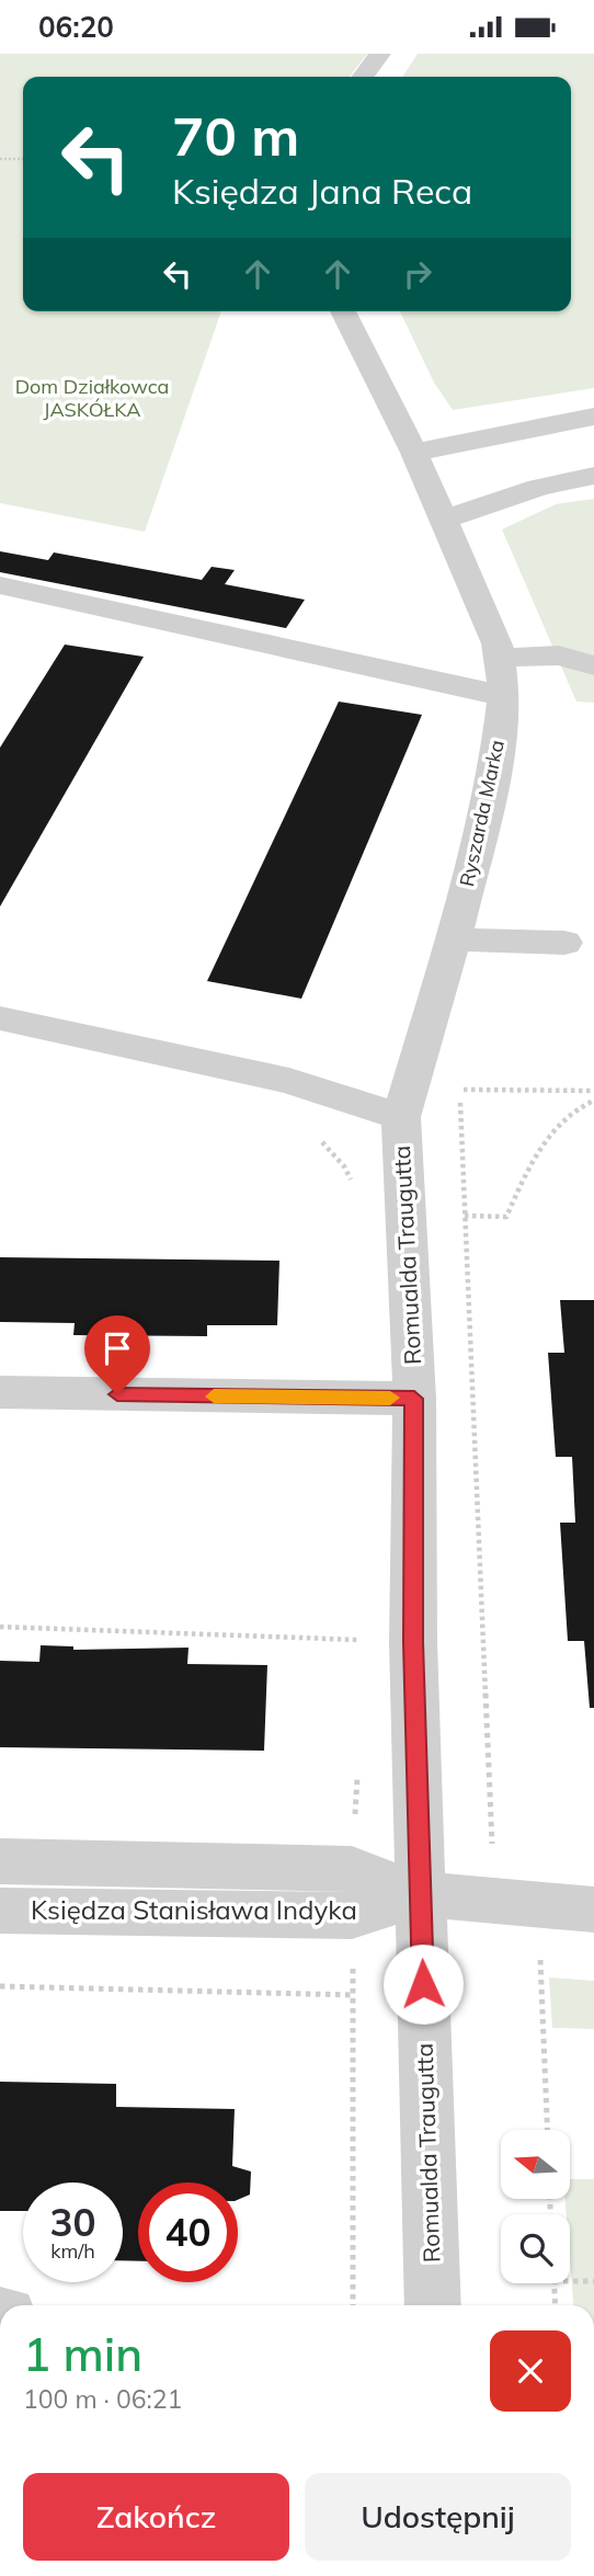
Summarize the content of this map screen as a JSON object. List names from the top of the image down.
{
  "streets": {
    "street": ["Ryszarda Marka", "Romualda Traugutta", "Księdza Stanisława Indyka"]
  },
  "crossings": [
    ["Ryszarda Marka", "Romualda Traugutta"],
    ["Romualda Traugutta", "Księdza Stanisława Indyka"]
  ],
  "parks": ["Dom Działkowca JASKÓŁKA"],
  "north": "left",
  "page": {
    "status": "06:20",
    "turn": ["70 m", "Księdza Jana Reca"],
    "speed": "30 km/h",
    "limit": "40",
    "heading": ["1 min", "100 m · 06:21"],
    "buttons": ["Zakończ", "Udostępnij"]
  }
}
